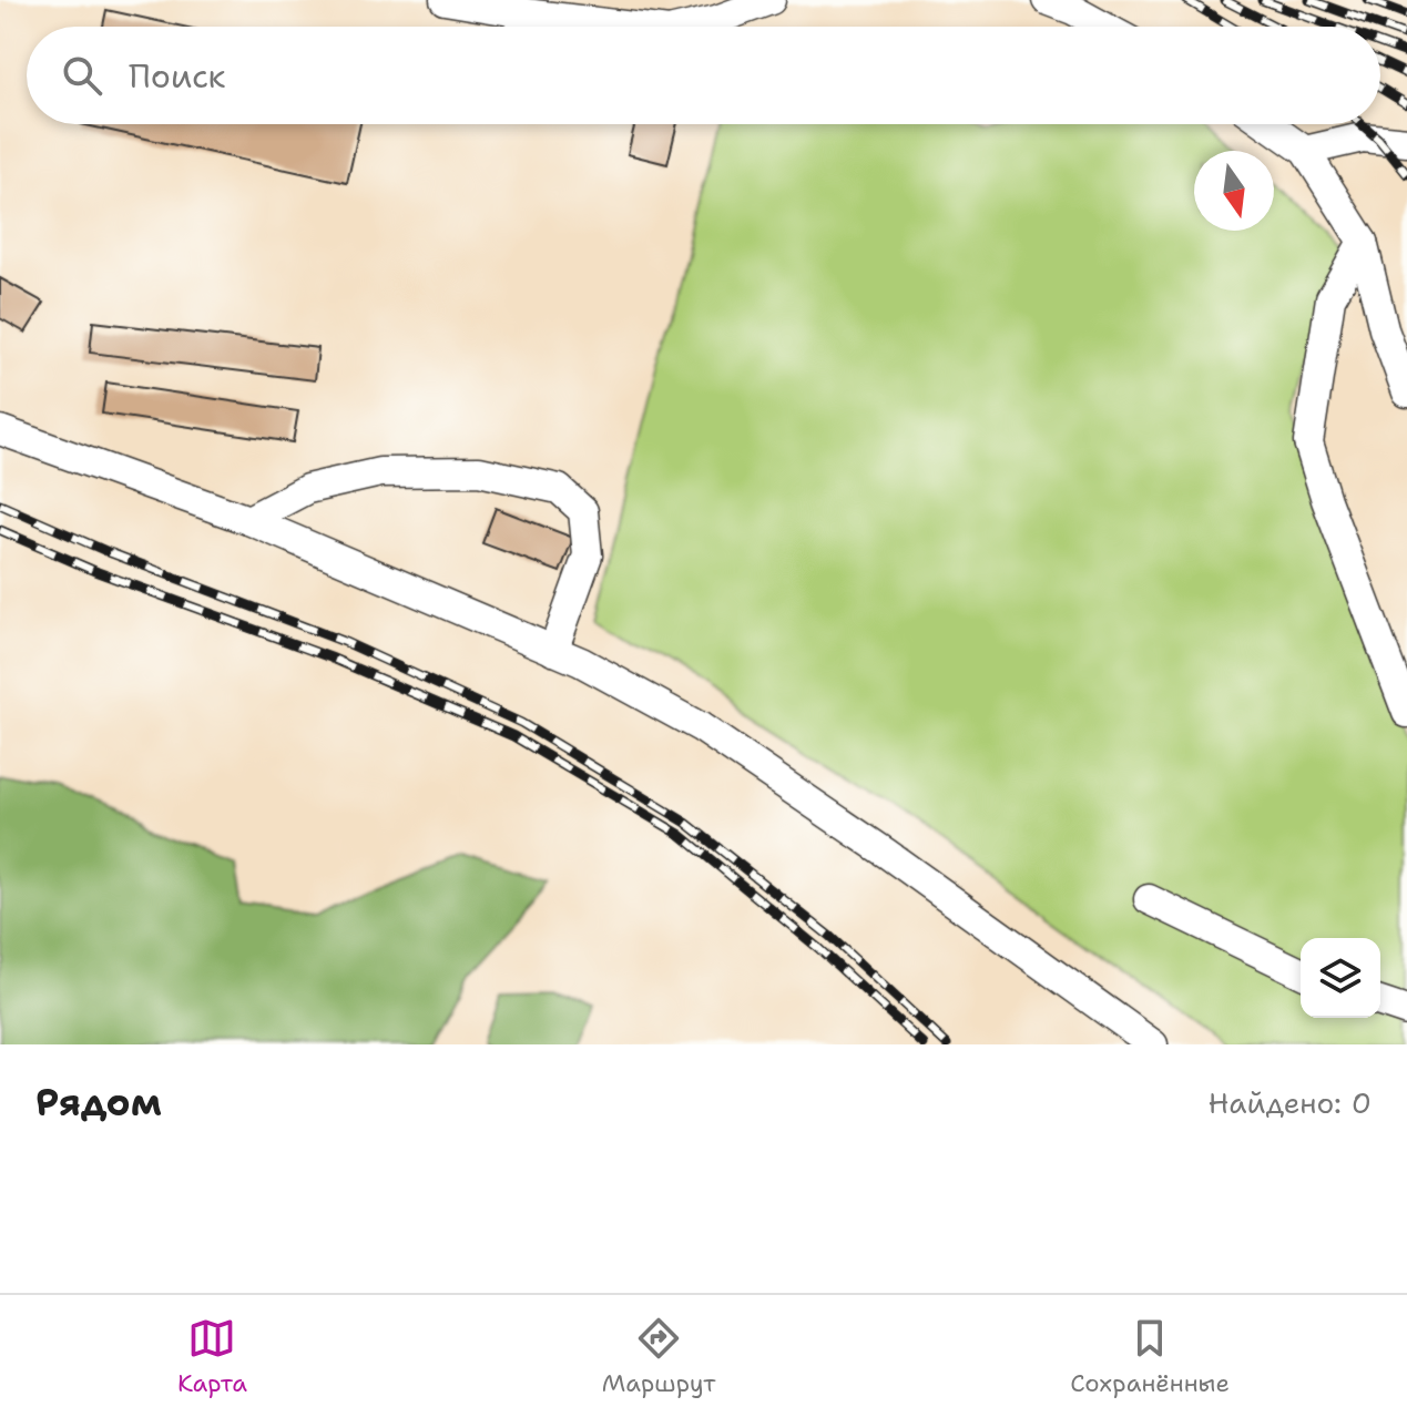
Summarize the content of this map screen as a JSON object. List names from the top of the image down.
{
  "north": "bottom",
  "page": {
    "search": "Поиск",
    "heading": ["Рядом", "Найдено: 0"],
    "nav": ["Карта", "Маршрут", "Сохранённые"]
  }
}
